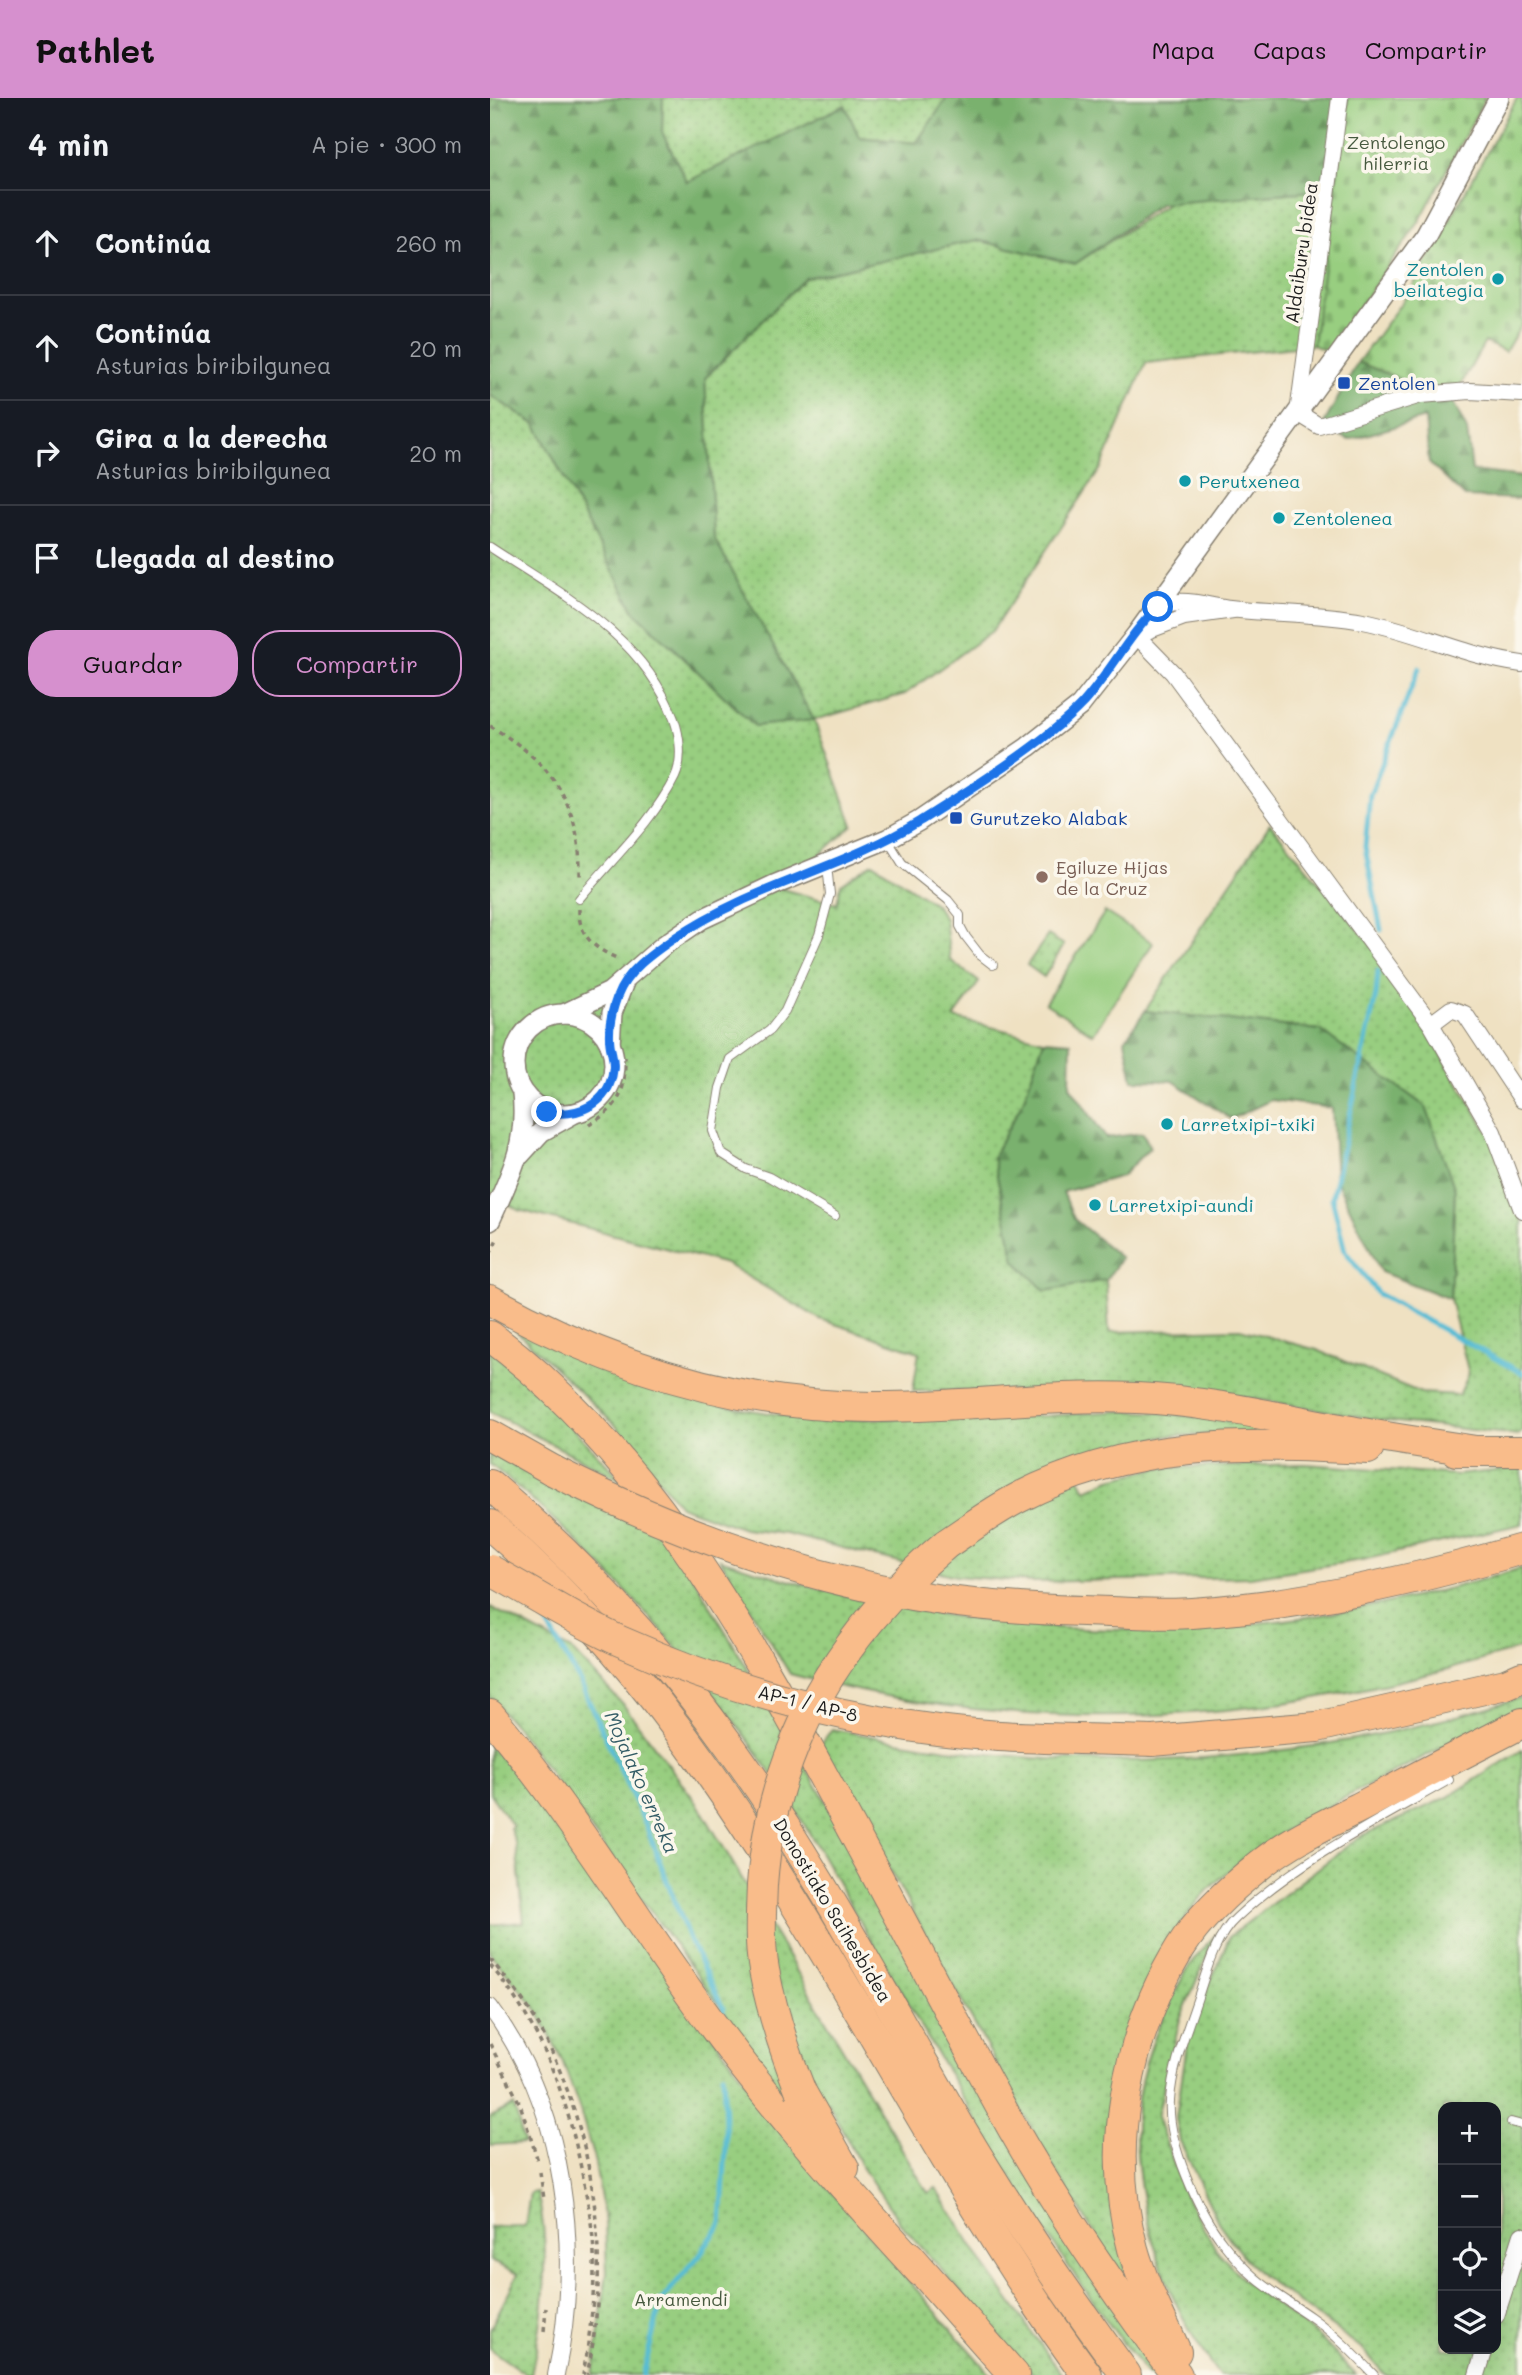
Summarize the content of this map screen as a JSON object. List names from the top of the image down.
{
  "streets": {
    "highway": ["AP-1 / AP-8", "Donostiako Saihesbidea"],
    "street": ["Aldaiburu bidea"]
  },
  "water": ["Mojalako erreka"],
  "parks": ["Zentolengo hilerria", "Arramendi"],
  "places": {
    "other": [
      "Zentolen beilategia",
      "Perutxenea",
      "Zentolenea",
      "Egiluze Hijas de la Cruz",
      "Larretxipi-txiki",
      "Larretxipi-aundi"
    ],
    "transit": ["Zentolen", "Gurutzeko Alabak"]
  },
  "page": {
    "header": "Pathlet",
    "nav": ["Mapa", "Capas", "Compartir"],
    "heading": ["4 min", "A pie · 300 m"],
    "list": [
      ["Continúa", "260 m"],
      ["Continúa", "Asturias biribilgunea", "20 m"],
      ["Gira a la derecha", "Asturias biribilgunea", "20 m"],
      "Llegada al destino"
    ],
    "buttons": ["Guardar", "Compartir"],
    "map_buttons": ["+", "−"]
  }
}
